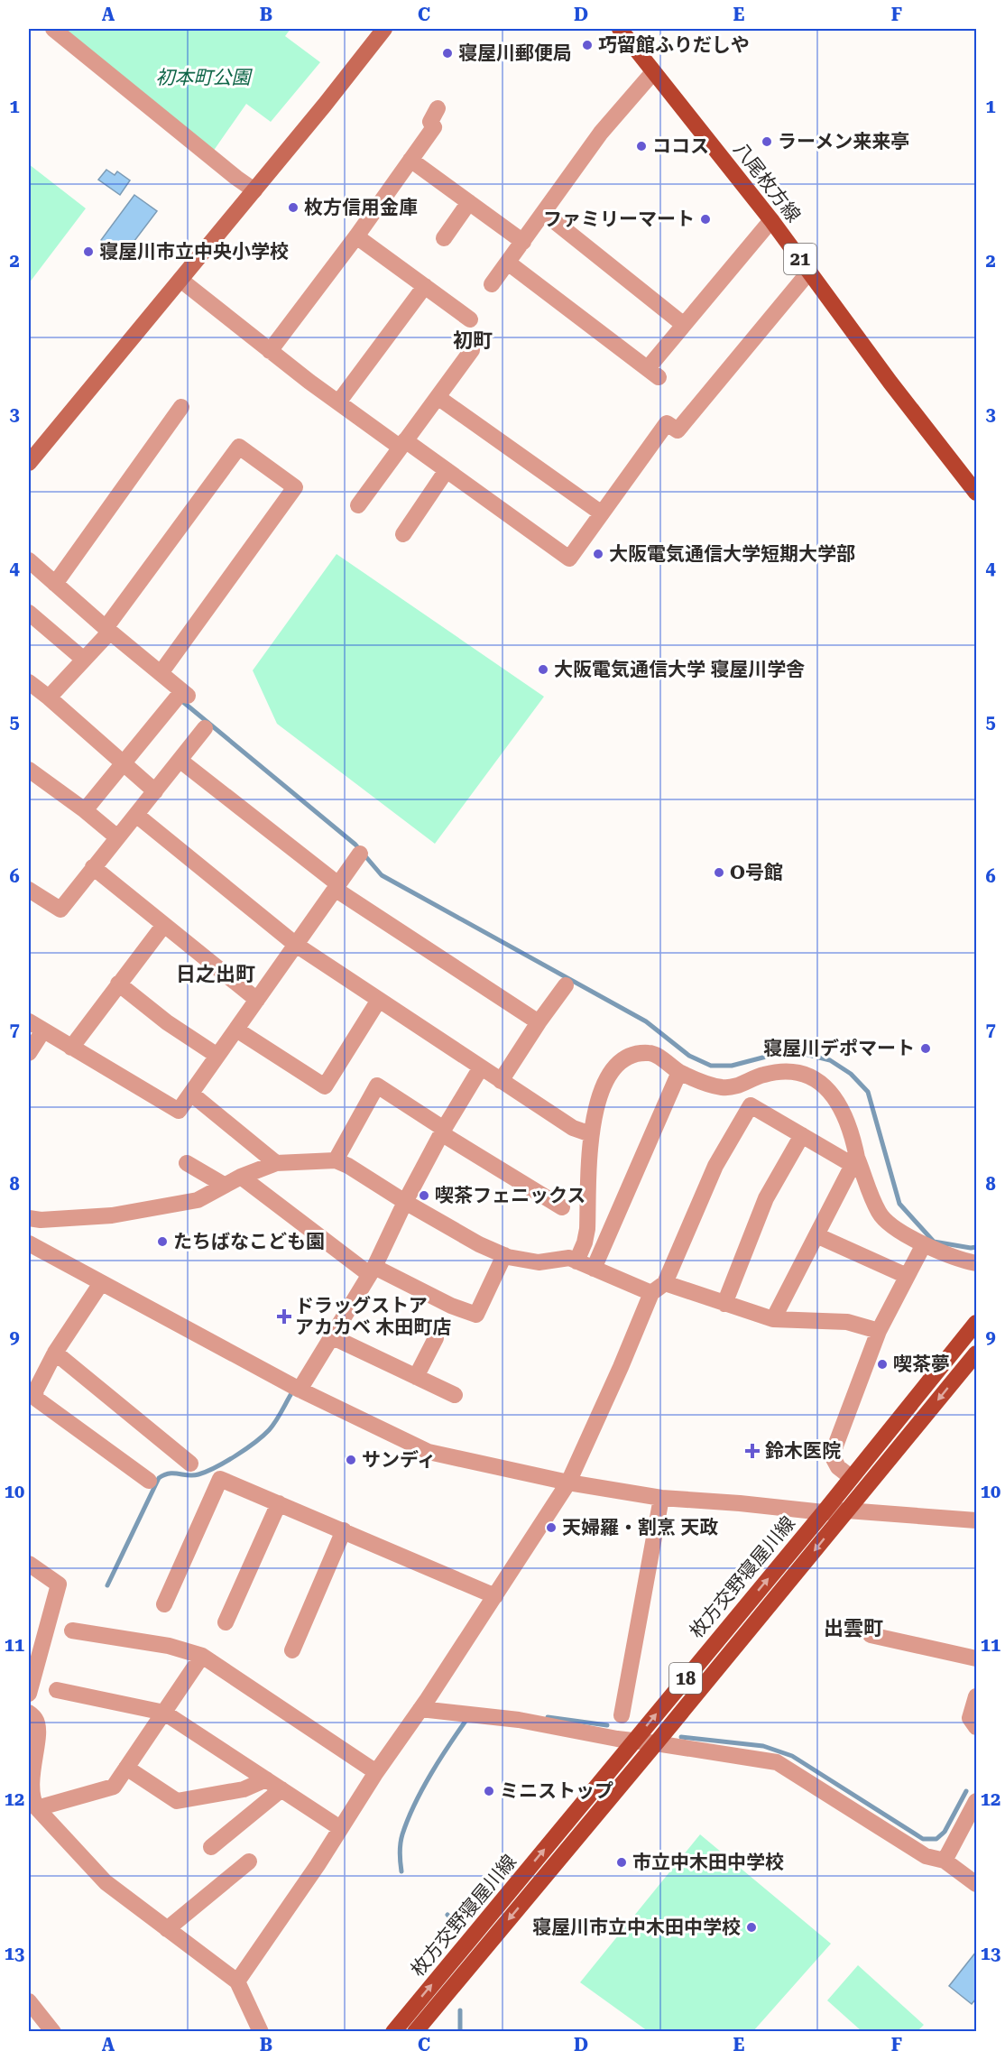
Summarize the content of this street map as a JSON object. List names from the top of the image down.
{
  "streets": {
    "main road": [
      "八尾枚方線",
      "21",
      "枚方交野寝屋川線",
      "18"
    ]
  },
  "districts": ["初町", "日之出町", "出雲町"],
  "parks": ["初本町公園"],
  "places": {
    "other": [
      "巧留館ふりだしや",
      "寝屋川郵便局",
      "ラーメン来来亭",
      "ココス",
      "枚方信用金庫",
      "ファミリーマート",
      "寝屋川市立中央小学校",
      "大阪電気通信大学短期大学部",
      "大阪電気通信大学 寝屋川学舎",
      "O号館",
      "寝屋川デポマート",
      "喫茶フェニックス",
      "たちばなこども園",
      "喫茶夢",
      "サンディ",
      "天婦羅・割烹 天政",
      "ミニストップ",
      "市立中木田中学校",
      "寝屋川市立中木田中学校"
    ],
    "health": ["ドラッグストア アカカベ 木田町店", "鈴木医院"]
  },
  "grid": {
    "columns": [
      "A",
      "B",
      "C",
      "D",
      "E",
      "F"
    ],
    "rows": [
      "1",
      "2",
      "3",
      "4",
      "5",
      "6",
      "7",
      "8",
      "9",
      "10",
      "11",
      "12",
      "13"
    ]
  }
}
